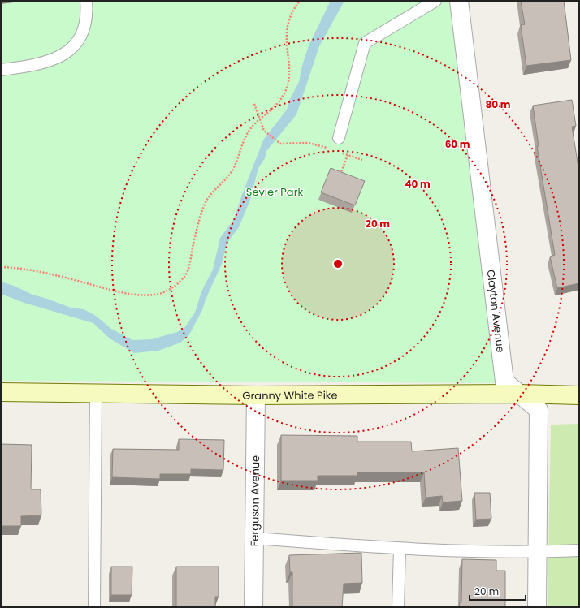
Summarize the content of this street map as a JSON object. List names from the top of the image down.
{
  "streets": {
    "main road": ["Granny White Pike"],
    "street": ["Clayton Avenue", "Ferguson Avenue"]
  },
  "crossings": [
    ["Clayton Avenue", "Granny White Pike"],
    ["Granny White Pike", "Ferguson Avenue"]
  ],
  "parks": ["Sevier Park"],
  "scale_bar": "20 m",
  "rings": [
    "80 m",
    "60 m",
    "40 m",
    "20 m"
  ]
}
